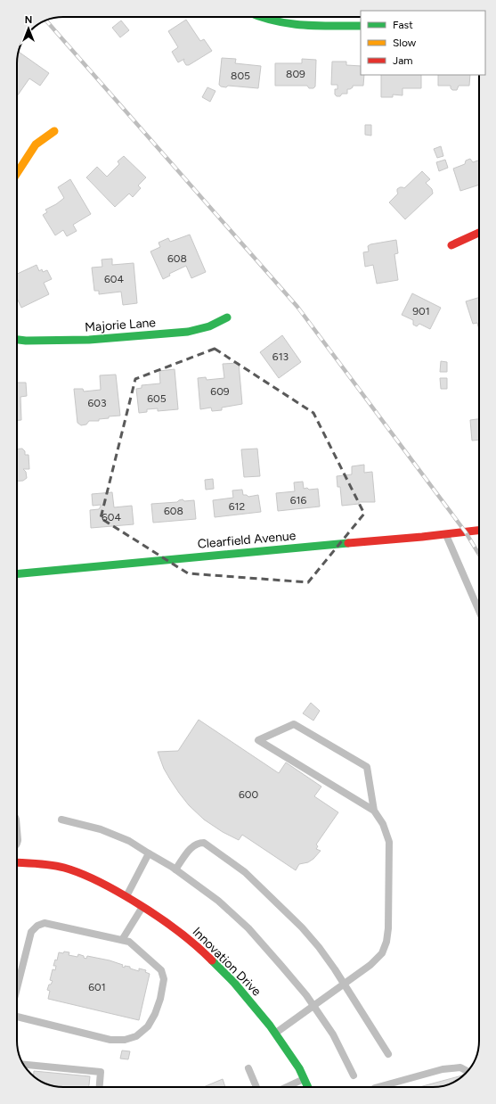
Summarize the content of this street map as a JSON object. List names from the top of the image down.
{
  "streets": {
    "street": ["Majorie Lane", "Clearfield Avenue", "Innovation Drive"]
  },
  "house_numbers": [
    "809",
    "805",
    "608",
    "604",
    "901",
    "613",
    "609",
    "605",
    "603",
    "616",
    "612",
    "608",
    "604",
    "600",
    "601"
  ],
  "legend": ["Fast", "Slow", "Jam"],
  "north": "top"
}
